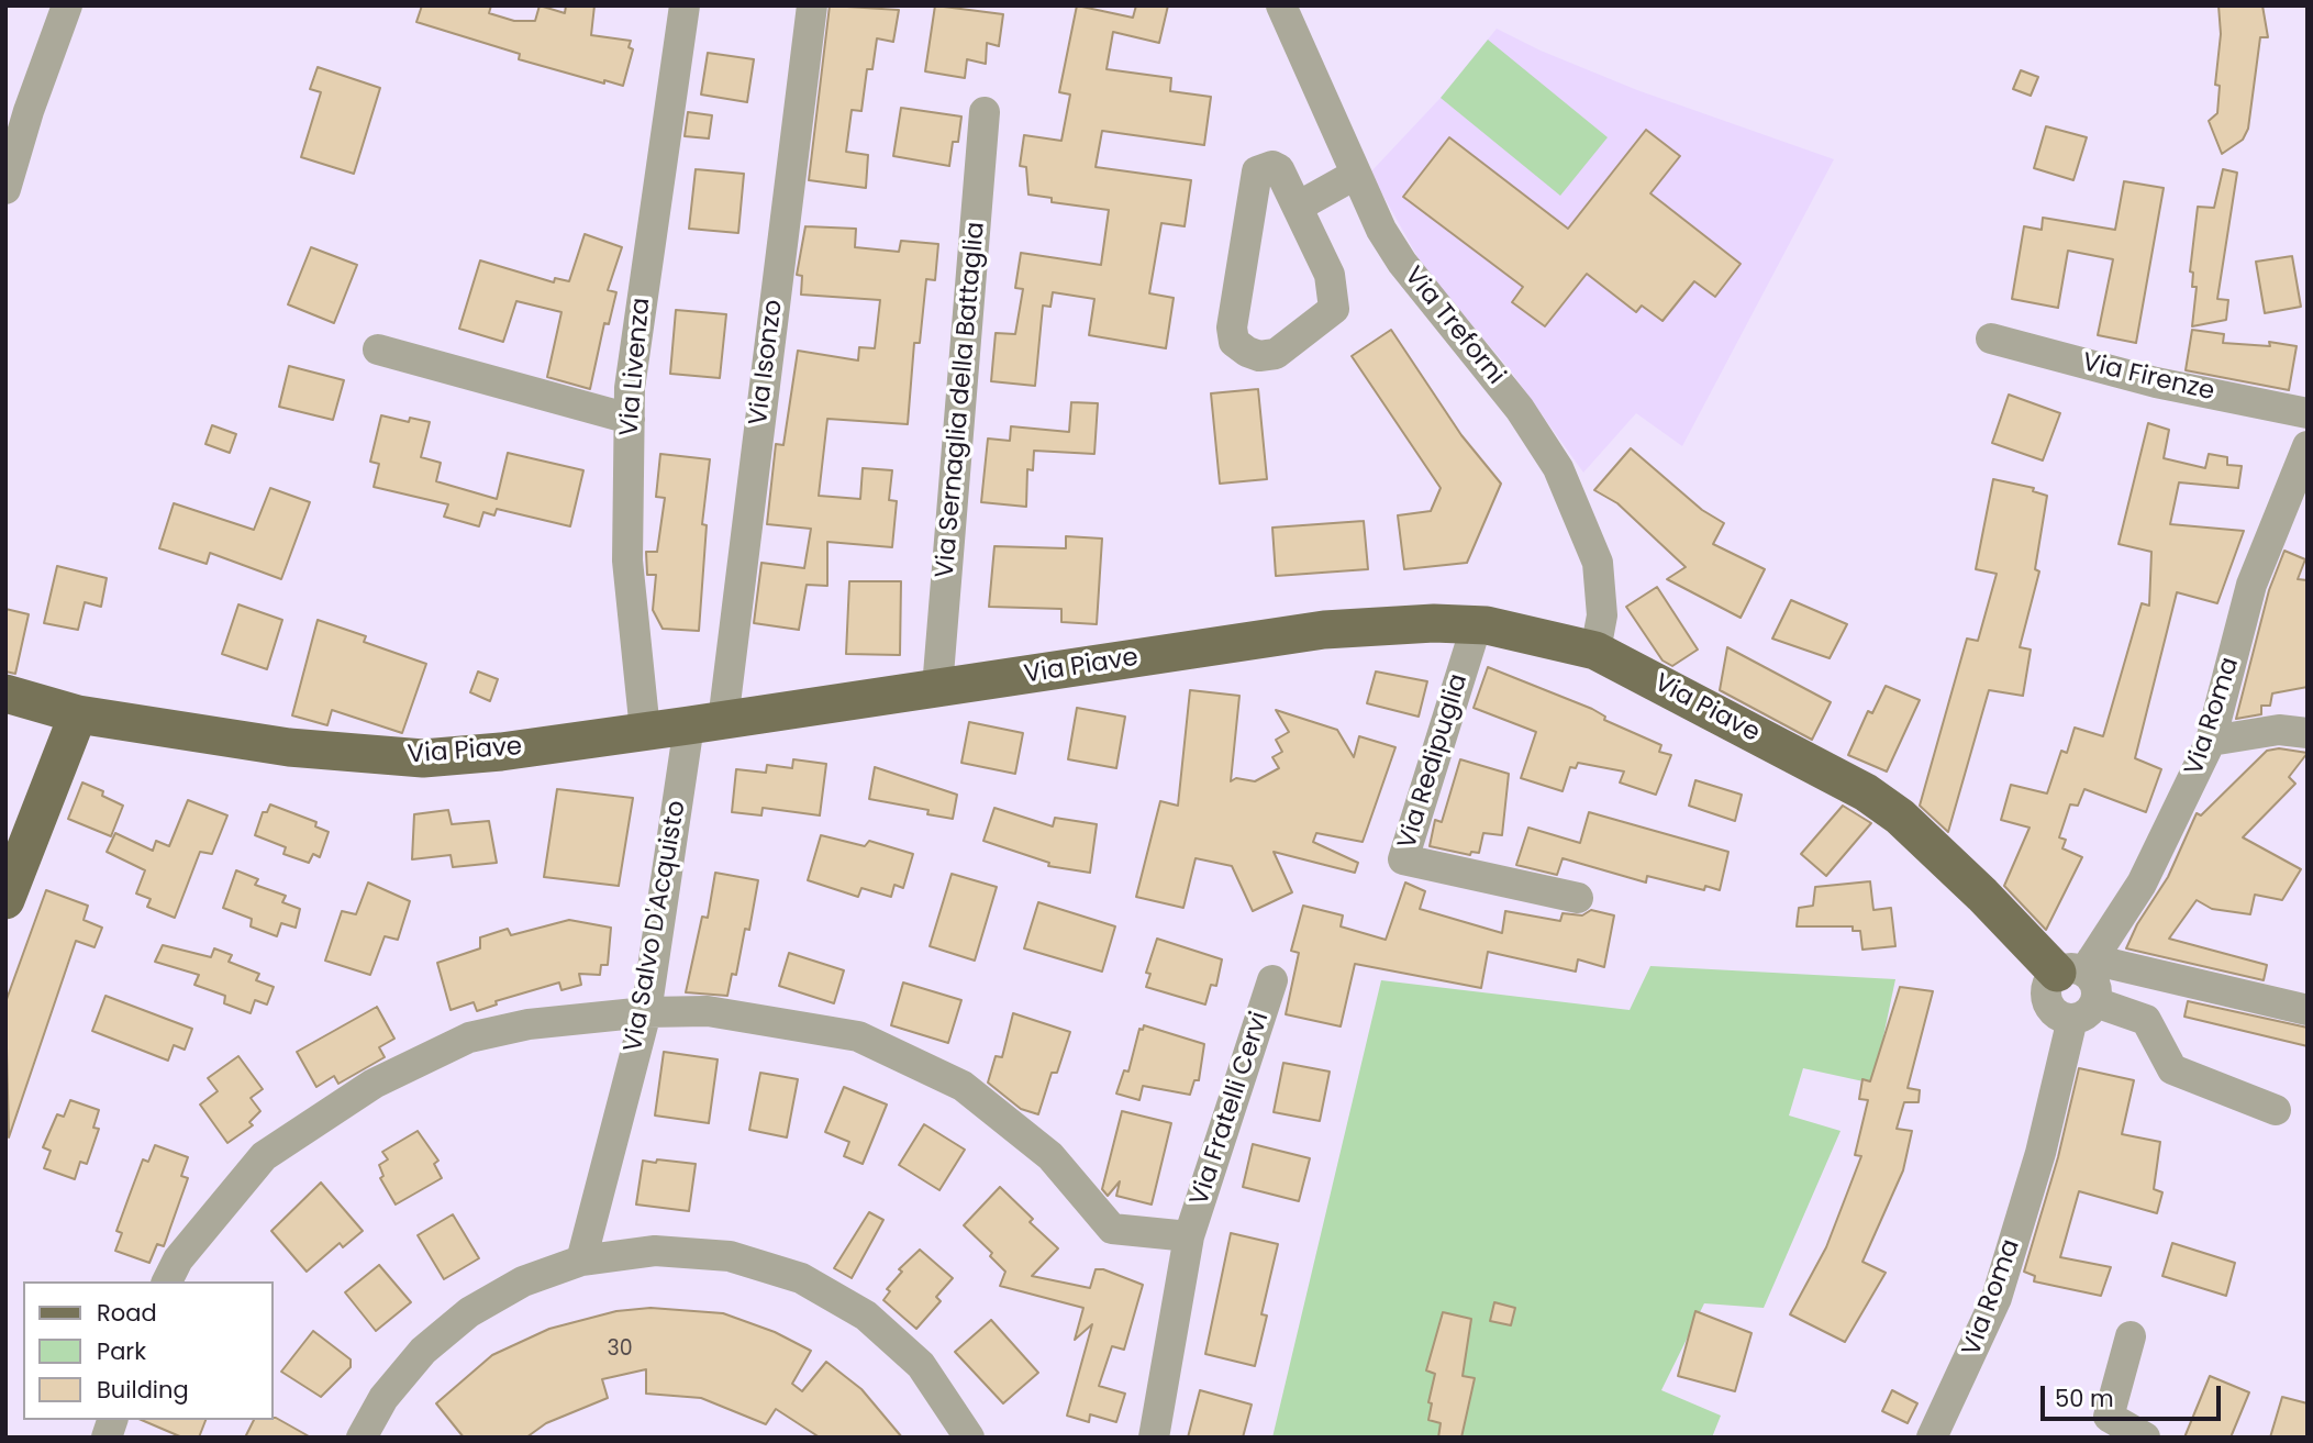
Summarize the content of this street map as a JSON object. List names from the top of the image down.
{
  "streets": {
    "main road": ["Via Piave"],
    "street": [
      "Via Treforni",
      "Via Isonzo",
      "Via Livenza",
      "Via Firenze",
      "Via Sernaglia della Battaglia",
      "Via Roma",
      "Via Redipuglia",
      "Via Salvo D'Acquisto",
      "Via Fratelli Cervi"
    ]
  },
  "crossings": [
    ["Via Treforni", "Via Piave"],
    ["Via Isonzo", "Via Piave"],
    ["Via Isonzo", "Via Salvo D'Acquisto"],
    ["Via Livenza", "Via Piave"],
    ["Via Sernaglia della Battaglia", "Via Piave"],
    ["Via Piave", "Via Roma"],
    ["Via Piave", "Via Redipuglia"],
    ["Via Piave", "Via Salvo D'Acquisto"],
    ["Via Salvo D'Acquisto", "Via Fratelli Cervi"]
  ],
  "house_numbers": ["30"],
  "legend": ["Road", "Park", "Building"],
  "scale_bar": "50 m"
}
